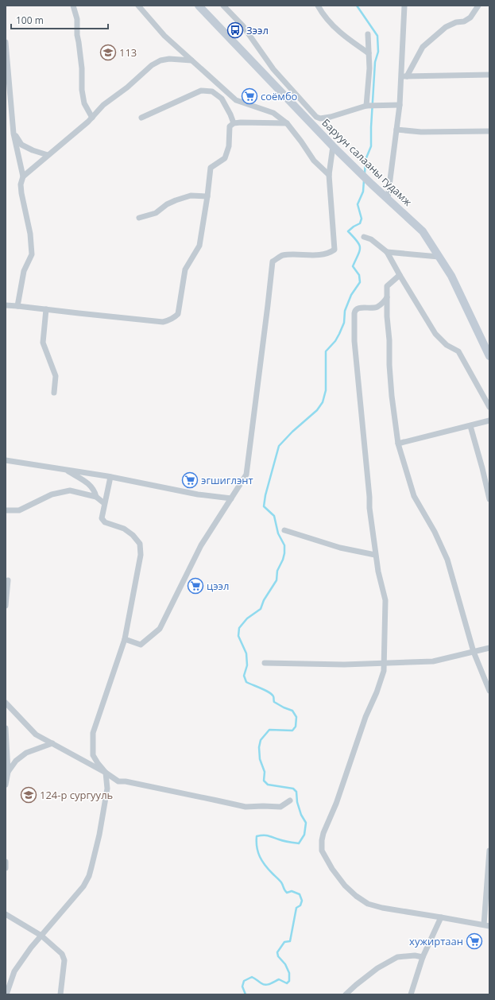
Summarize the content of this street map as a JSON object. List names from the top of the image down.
{
  "streets": {
    "main road": ["Баруун салааны гудамж"]
  },
  "places": {
    "bus stop": ["Зээл"],
    "school or university": ["113", "124-р сургууль"],
    "supermarket": [
      "соёмбо",
      "эгшиглэнт",
      "цээл",
      "хужиртаан"
    ]
  },
  "scale_bar": "100 m"
}
